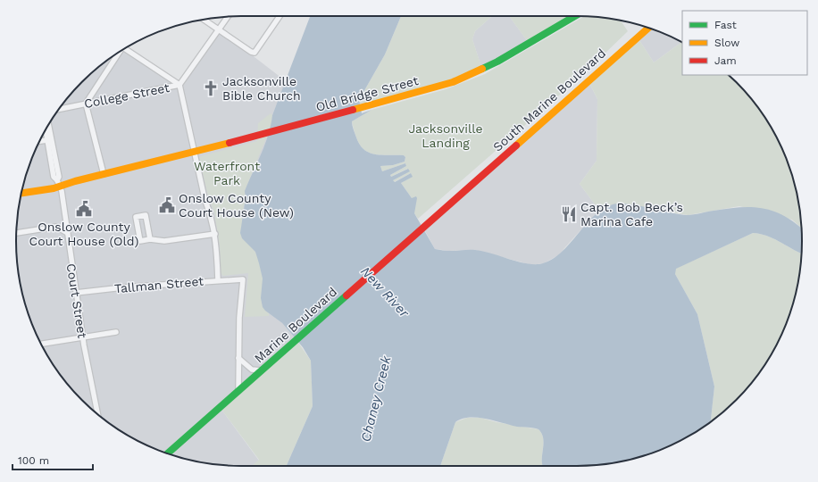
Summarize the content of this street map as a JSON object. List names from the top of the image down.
{
  "streets": {
    "main road": ["Old Bridge Street", "South Marine Boulevard", "Marine Boulevard"],
    "street": ["College Street", "Tallman Street", "Court Street"]
  },
  "crossings": [
    ["Old Bridge Street", "Court Street"],
    ["South Marine Boulevard", "Marine Boulevard"],
    ["Tallman Street", "Court Street"]
  ],
  "water": ["New River", "Chaney Creek"],
  "parks": ["Jacksonville Landing", "Waterfront Park"],
  "places": {
    "church": ["Jacksonville Bible Church"],
    "public building": ["Onslow County Court House (New)", "Onslow County Court House (Old)"],
    "restaurant": ["Capt. Bob Beck’s Marina Cafe"]
  },
  "legend": ["Fast", "Slow", "Jam"],
  "scale_bar": "100 m"
}
